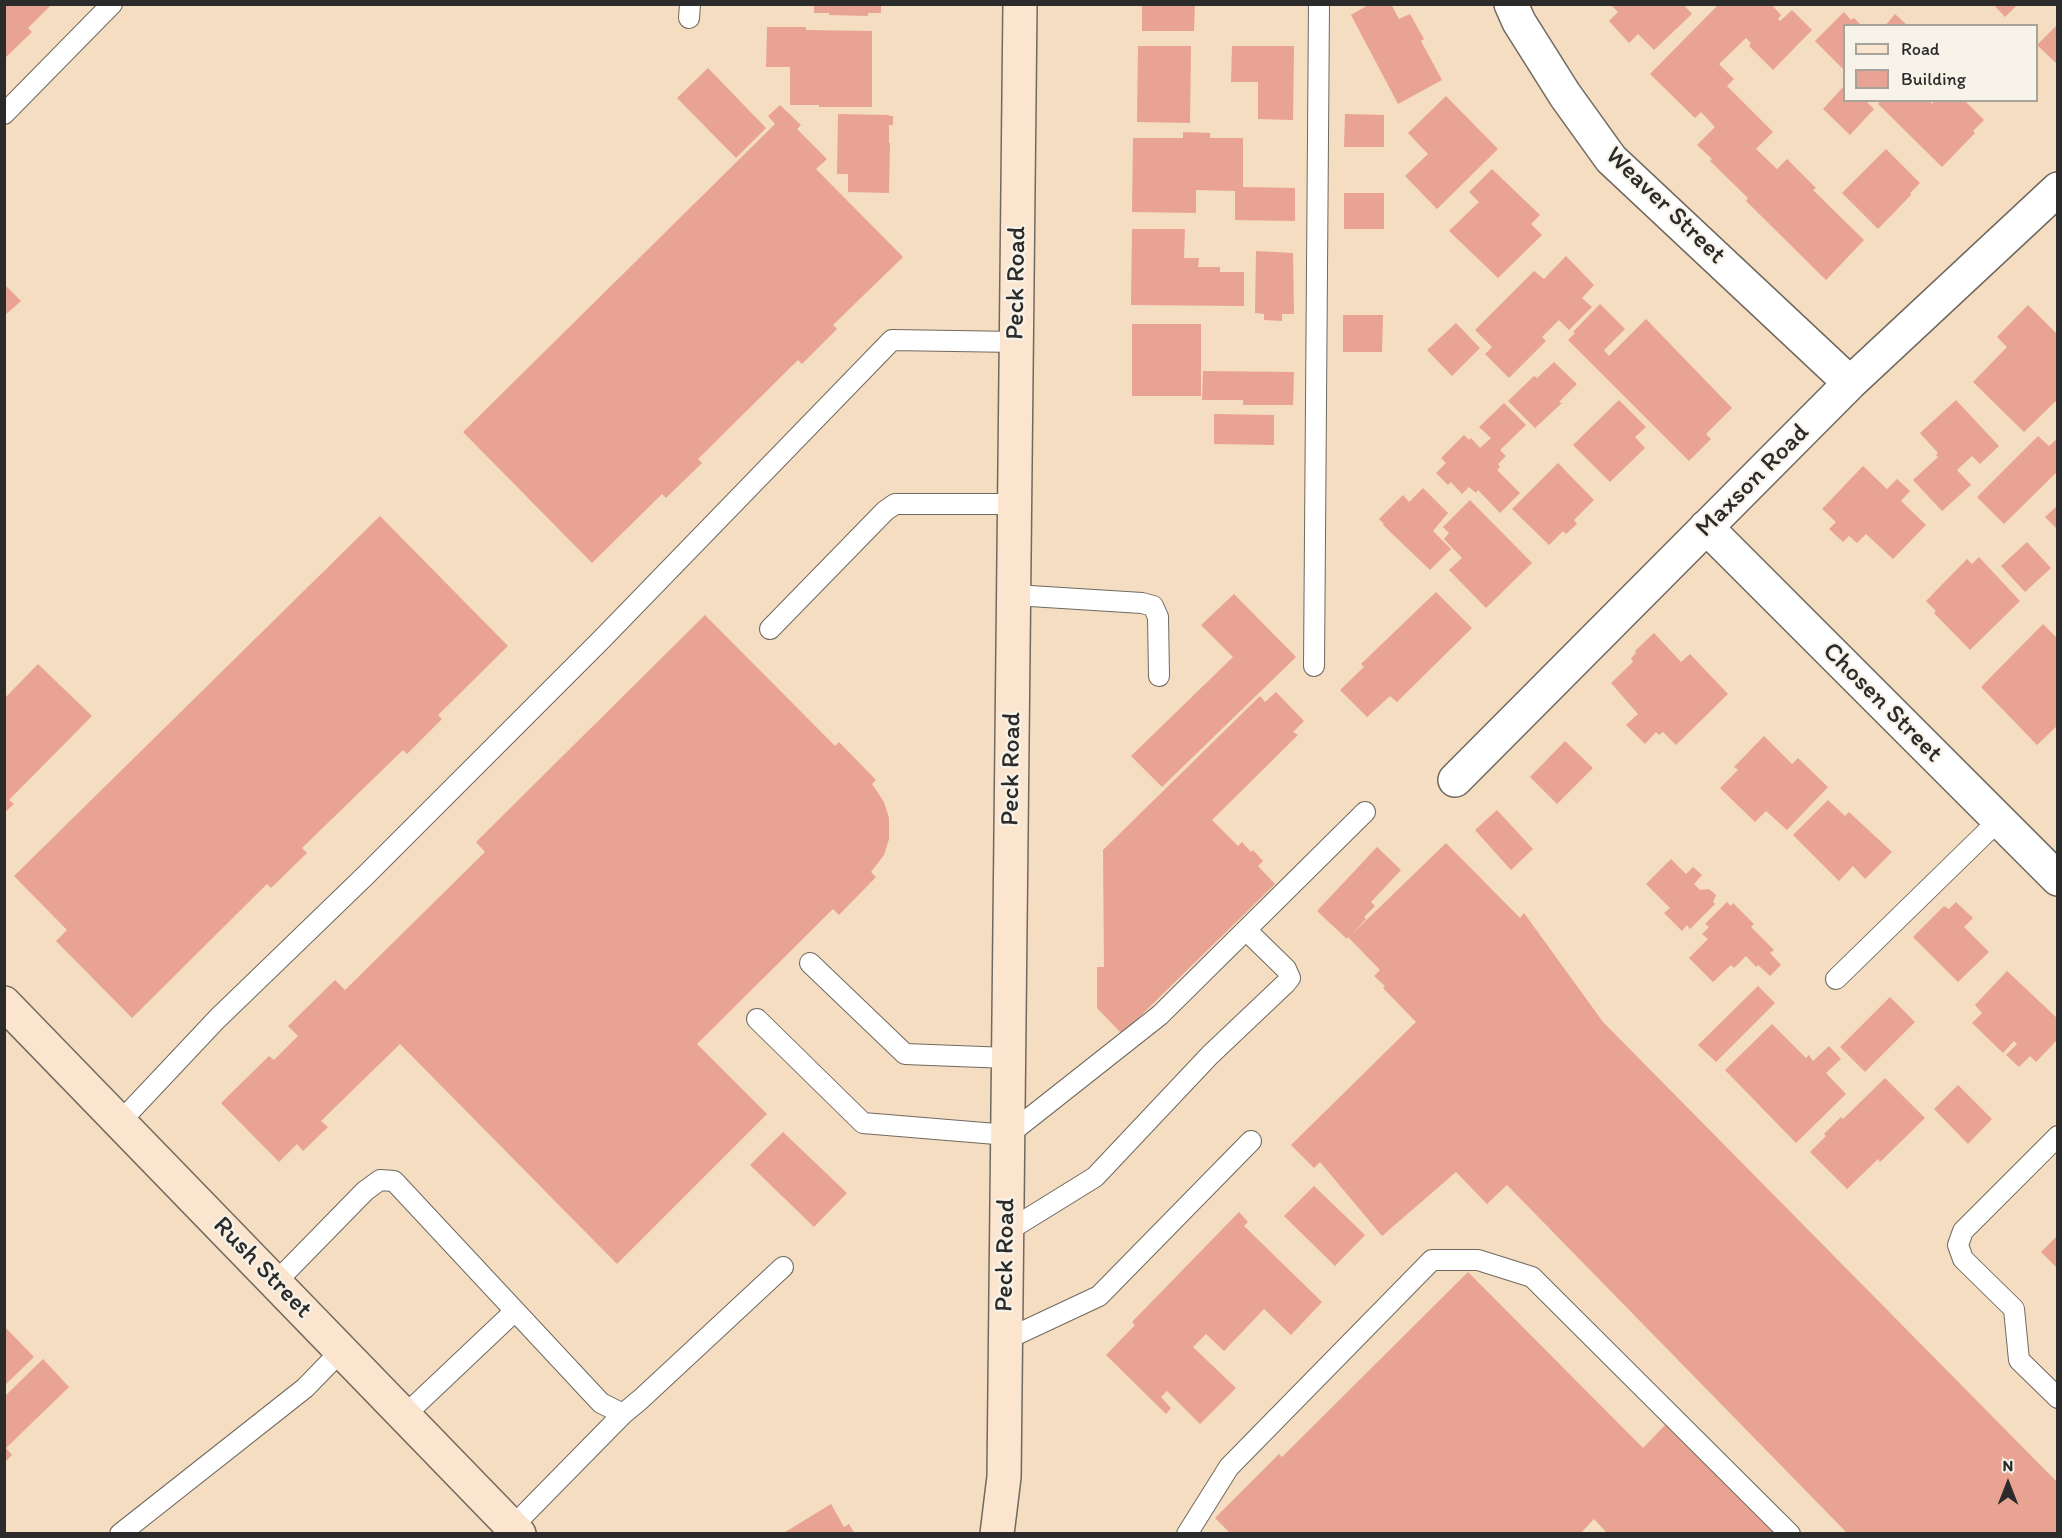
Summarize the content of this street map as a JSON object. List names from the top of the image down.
{
  "streets": {
    "main road": ["Peck Road", "Rush Street"],
    "street": ["Weaver Street", "Maxson Road", "Chosen Street"]
  },
  "crossings": [
    ["Weaver Street", "Maxson Road"],
    ["Maxson Road", "Chosen Street"]
  ],
  "legend": ["Road", "Building"],
  "north": "top"
}
